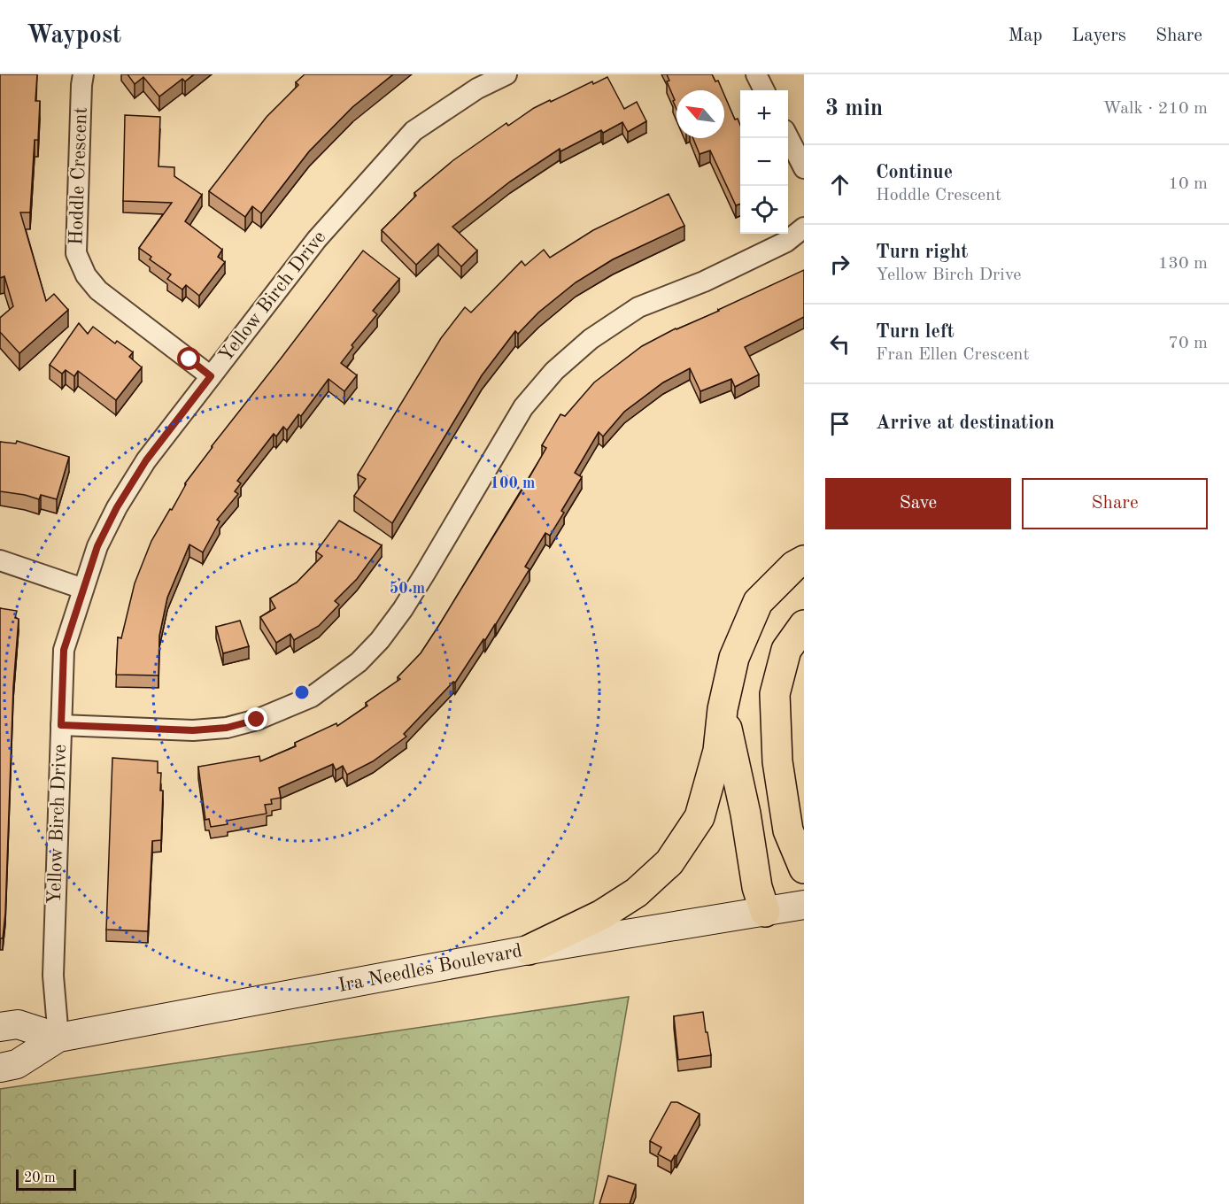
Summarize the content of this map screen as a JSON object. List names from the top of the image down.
{
  "streets": {
    "main road": ["Ira Needles Boulevard"],
    "street": ["Hoddle Crescent", "Yellow Birch Drive"]
  },
  "crossings": [
    ["Hoddle Crescent", "Yellow Birch Drive"],
    ["Yellow Birch Drive", "Ira Needles Boulevard"]
  ],
  "scale_bar": "20 m",
  "north": "top left",
  "page": {
    "header": "Waypost",
    "nav": ["Map", "Layers", "Share"],
    "heading": ["3 min", "Walk · 210 m"],
    "map_buttons": ["+", "−"],
    "list": [
      ["Continue", "Hoddle Crescent", "10 m"],
      ["Turn right", "Yellow Birch Drive", "130 m"],
      ["Turn left", "Fran Ellen Crescent", "70 m"],
      "Arrive at destination"
    ],
    "buttons": ["Save", "Share"],
    "scale": "20 m"
  },
  "rings": ["100 m", "50 m"]
}
